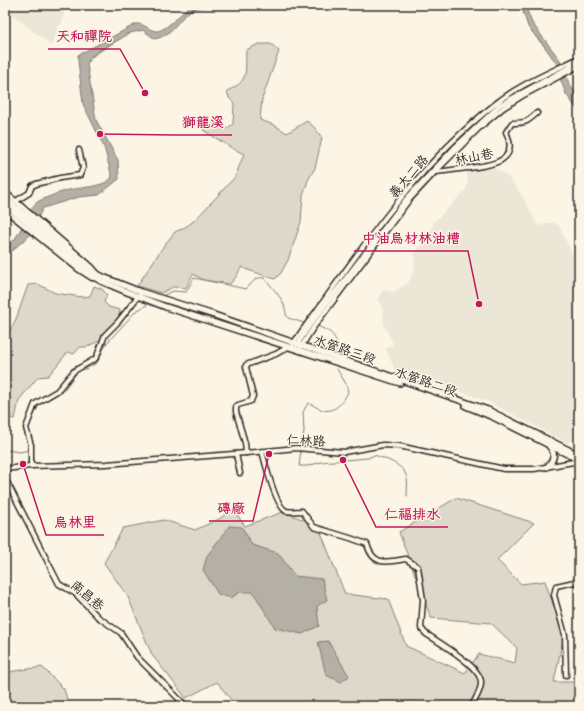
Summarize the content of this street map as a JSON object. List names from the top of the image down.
{
  "streets": {
    "main road": ["水管路三段", "水管路二段"],
    "street": [
      "林山巷",
      "義大二路",
      "仁林路",
      "南昌巷"
    ]
  },
  "crossings": [
    ["林山巷", "義大二路"],
    ["義大二路", "水管路三段"],
    ["義大二路", "水管路二段"],
    ["水管路三段", "水管路二段"]
  ],
  "places": [
    "天和禪院",
    "獅龍溪",
    "中油烏材林油槽",
    "磚廠",
    "仁福排水",
    "烏林里"
  ]
}
